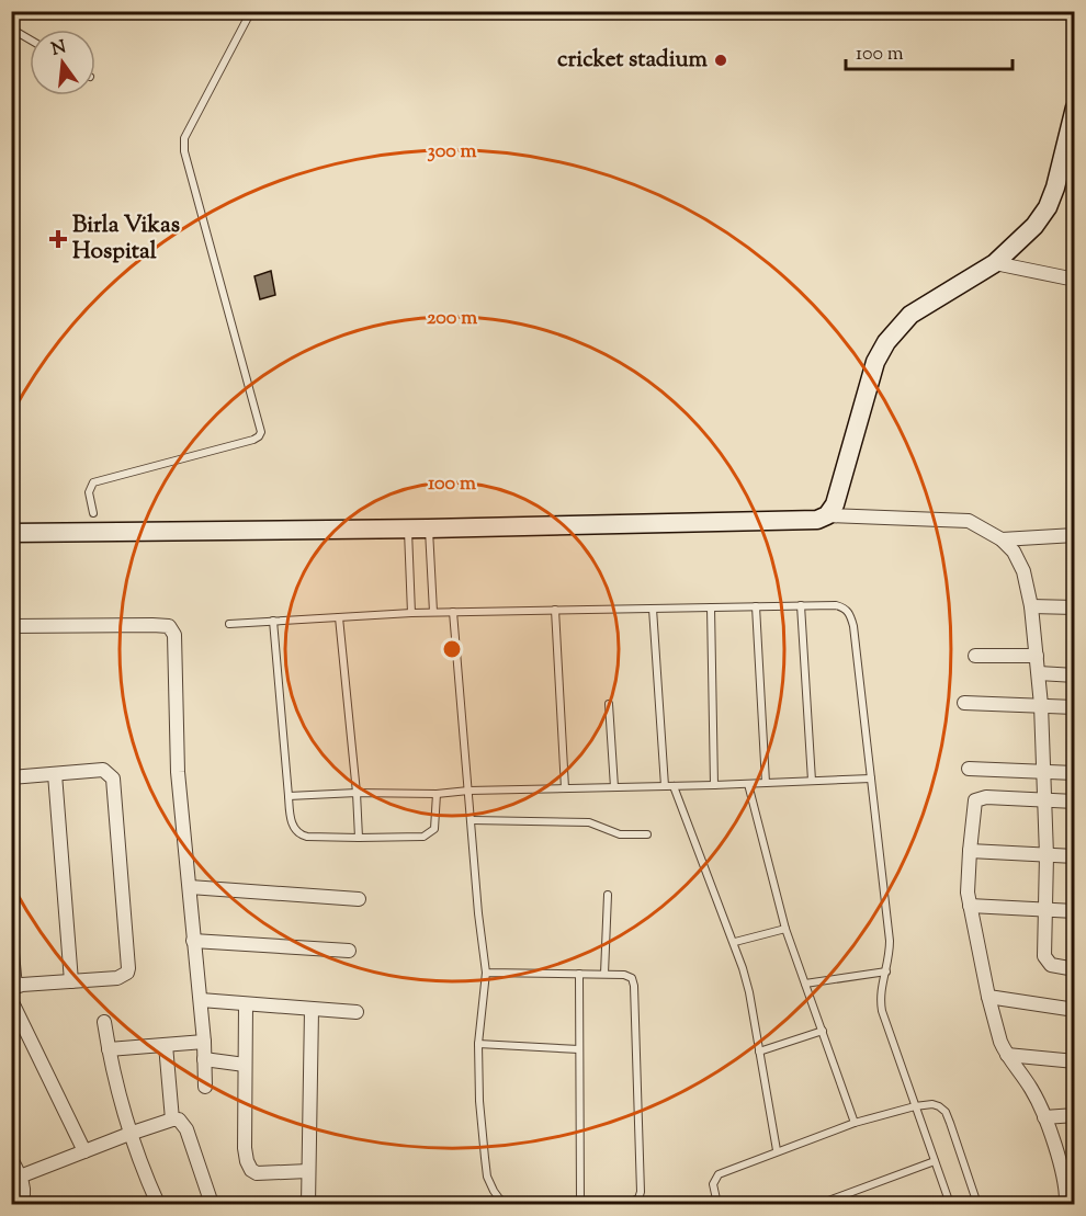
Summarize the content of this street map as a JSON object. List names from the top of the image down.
{
  "places": {
    "other": ["cricket stadium"],
    "health": ["Birla Vikas Hospital"]
  },
  "scale_bar": "100 m",
  "north": "top",
  "rings": ["300 m", "200 m", "100 m"]
}
